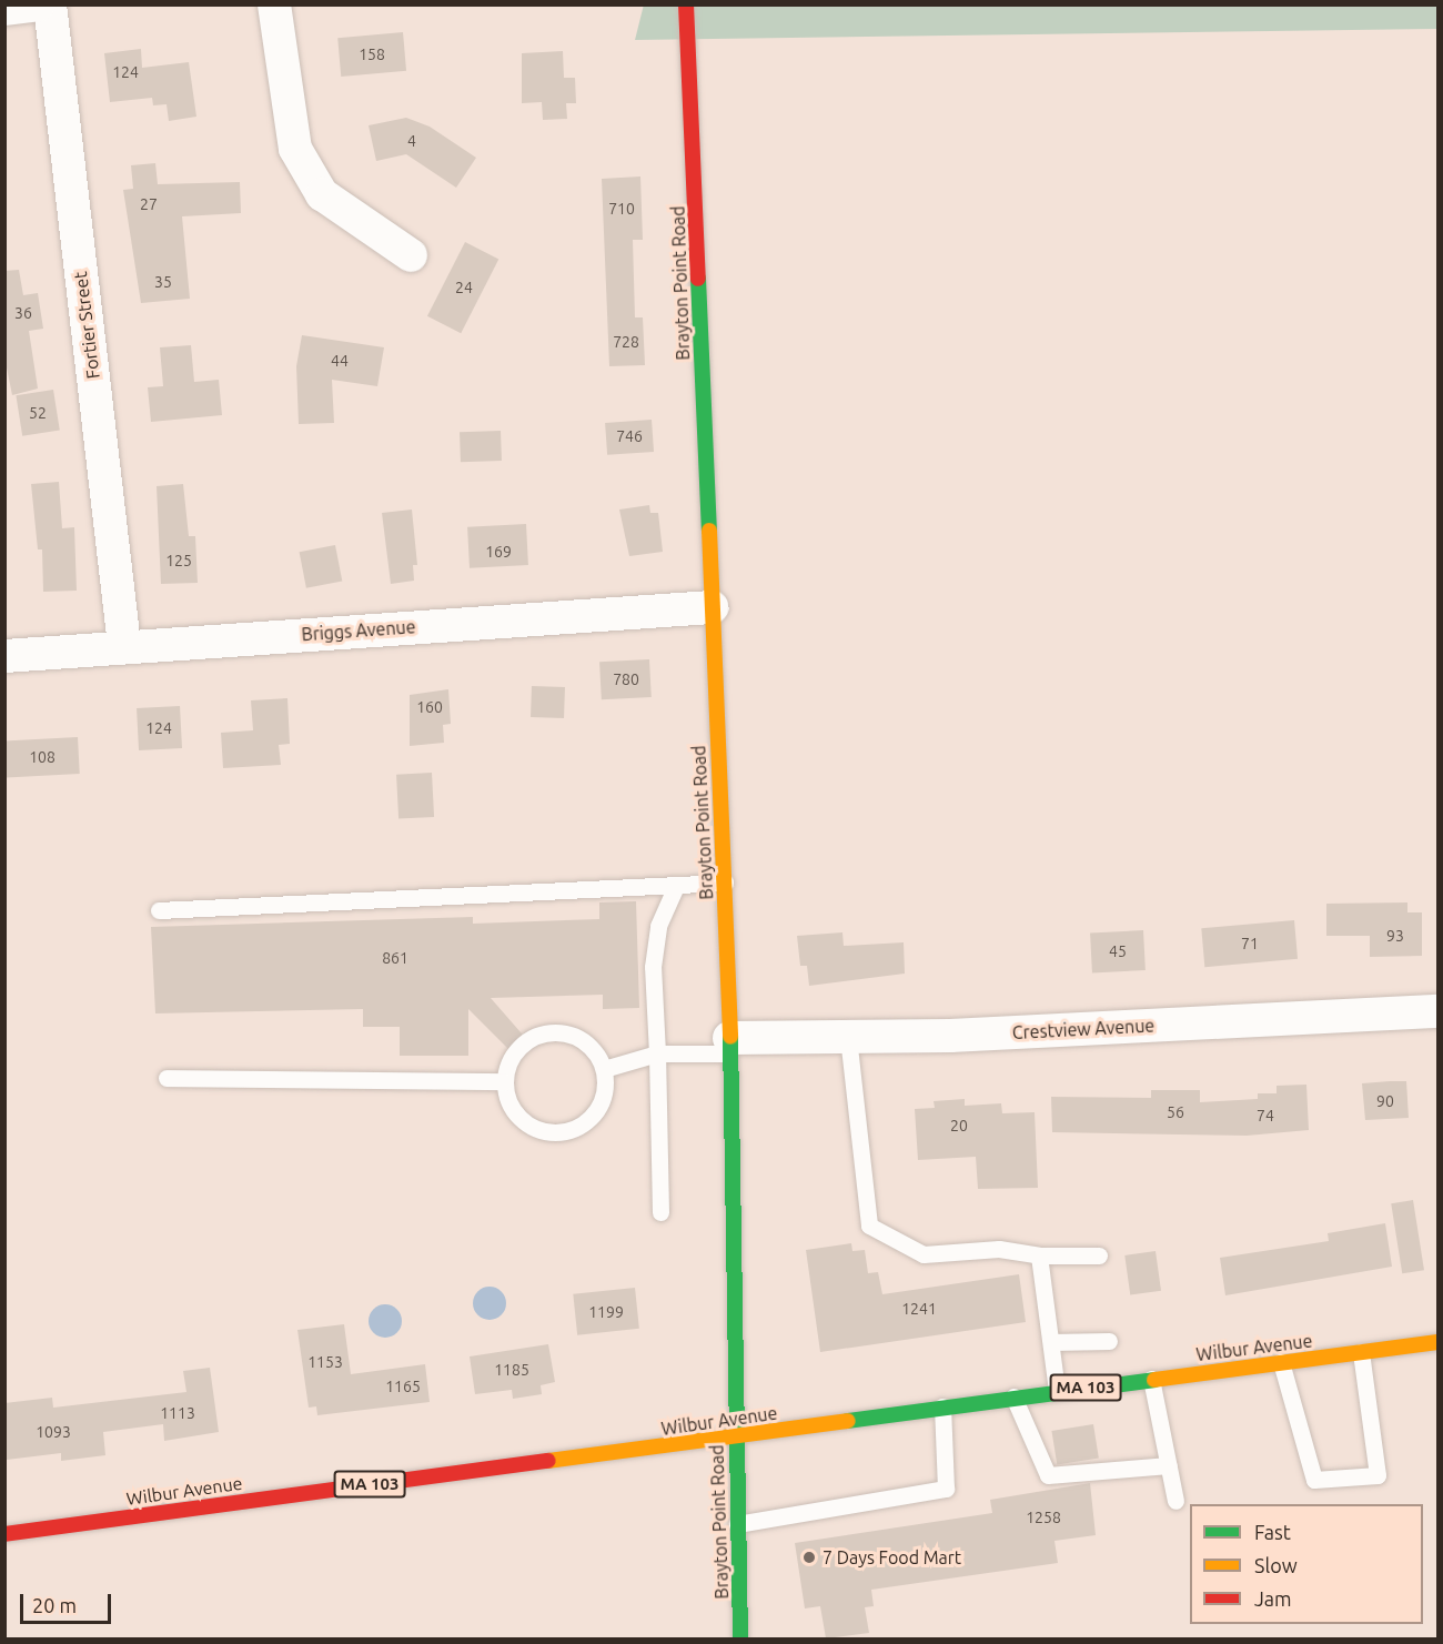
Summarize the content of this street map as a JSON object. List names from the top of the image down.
{
  "streets": {
    "street": [
      "Brayton Point Road",
      "Fortier Street",
      "Briggs Avenue",
      "Crestview Avenue",
      "Wilbur Avenue",
      "MA 103"
    ]
  },
  "crossings": [
    ["Brayton Point Road", "Briggs Avenue"],
    ["Brayton Point Road", "Crestview Avenue"],
    ["Brayton Point Road", "Wilbur Avenue"],
    ["Fortier Street", "Briggs Avenue"]
  ],
  "places": ["7 Days Food Mart"],
  "house_numbers": [
    "158",
    "124",
    "4",
    "27",
    "710",
    "35",
    "24",
    "36",
    "728",
    "44",
    "52",
    "746",
    "169",
    "125",
    "780",
    "160",
    "124",
    "108",
    "93",
    "71",
    "45",
    "861",
    "90",
    "56",
    "74",
    "20",
    "1241",
    "1199",
    "1153",
    "1185",
    "1165",
    "1113",
    "1093",
    "1258"
  ],
  "legend": ["Fast", "Slow", "Jam"],
  "scale_bar": "20 m"
}
